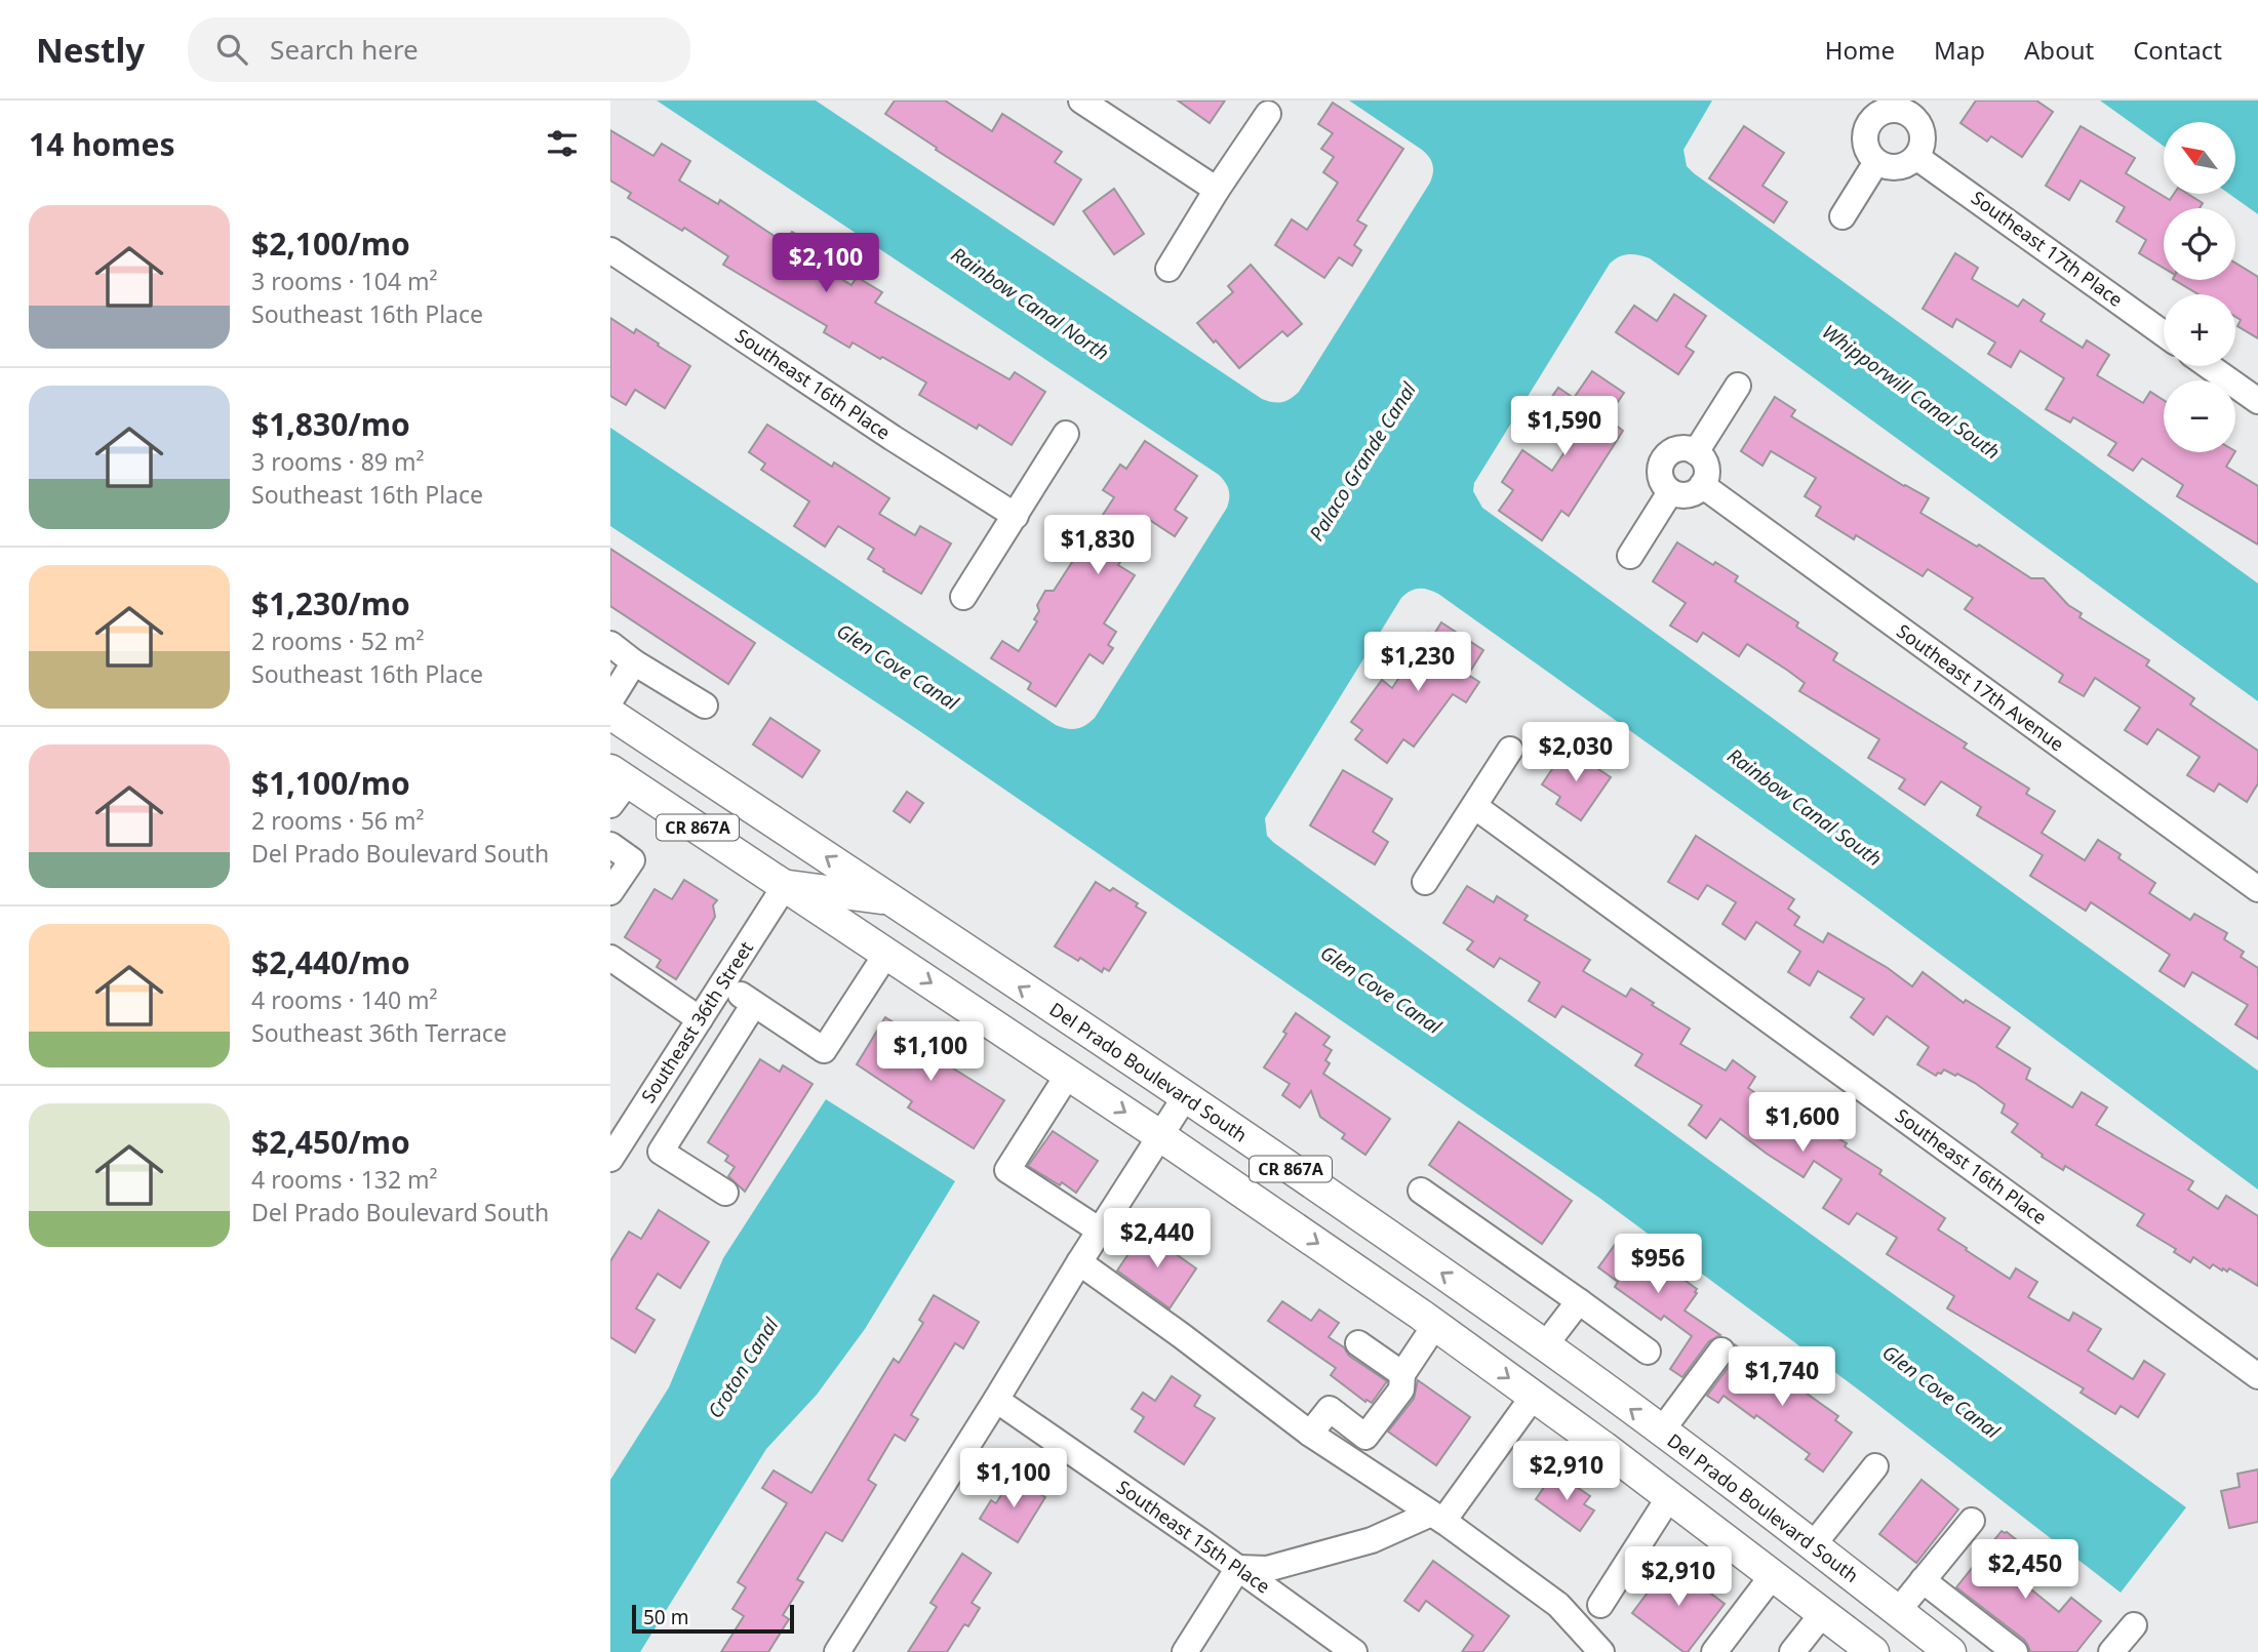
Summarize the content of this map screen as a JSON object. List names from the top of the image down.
{
  "streets": {
    "main road": ["CR 867A", "Del Prado Boulevard South"],
    "street": [
      "Southeast 17th Place",
      "Southeast 16th Place",
      "Southeast 17th Avenue",
      "Southeast 36th Street",
      "Southeast 15th Place"
    ]
  },
  "crossings": [
    ["CR 867A", "Southeast 36th Street"]
  ],
  "water": [
    "Rainbow Canal North",
    "Whipporwill Canal South",
    "Palaco Grande Canal",
    "Glen Cove Canal",
    "Rainbow Canal South",
    "Croton Canal"
  ],
  "scale_bar": "50 m",
  "north": "top left",
  "page": {
    "header": "Nestly",
    "search": "Search here",
    "nav": [
      "Home",
      "Map",
      "About",
      "Contact"
    ],
    "heading": "14 homes",
    "map_buttons": ["+", "−"],
    "list": [
      {
        "name": "$2,100/mo",
        "note": "3 rooms · 104 m² · Southeast 16th Place"
      },
      {
        "name": "$1,830/mo",
        "note": "3 rooms · 89 m² · Southeast 16th Place"
      },
      {
        "name": "$1,230/mo",
        "note": "2 rooms · 52 m² · Southeast 16th Place"
      },
      {
        "name": "$1,100/mo",
        "note": "2 rooms · 56 m² · Del Prado Boulevard South"
      },
      {
        "name": "$2,440/mo",
        "note": "4 rooms · 140 m² · Southeast 36th Terrace"
      },
      {
        "name": "$2,450/mo",
        "note": "4 rooms · 132 m² · Del Prado Boulevard South"
      }
    ],
    "price": [
      "$2,100",
      "$1,590",
      "$1,830",
      "$1,230",
      "$2,030",
      "$1,100",
      "$1,600",
      "$2,440",
      "$956",
      "$1,740",
      "$2,910",
      "$1,100",
      "$2,450",
      "$2,910"
    ],
    "scale": "50 m"
  }
}
